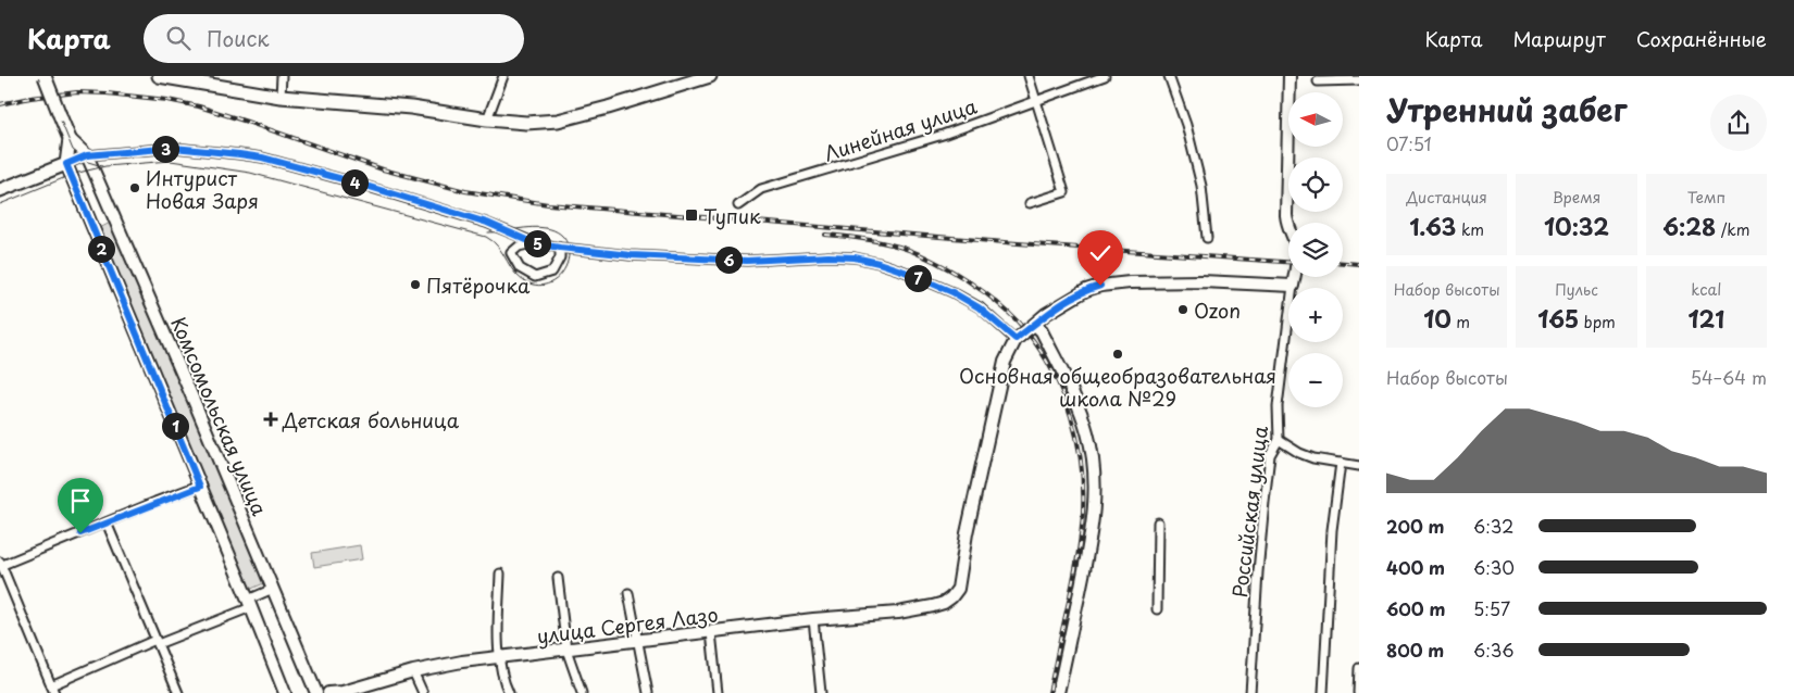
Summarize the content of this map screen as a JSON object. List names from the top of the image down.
{
  "streets": {
    "main road": ["Комсомольская улица", "Российская улица", "улица Сергея Лазо"],
    "street": ["Линейная улица"]
  },
  "places": {
    "other": [
      "Интурист Новая Заря",
      "Пятёрочка",
      "Ozon",
      "Основная общеобразовательная школа №29"
    ],
    "transit": ["Тупик"],
    "health": ["Детская больница"]
  },
  "north": "left",
  "page": {
    "header": "Карта",
    "search": "Поиск",
    "nav": ["Карта", "Маршрут", "Сохранённые"],
    "heading": ["Утренний забег", "07:51"],
    "map_buttons": ["+", "−"],
    "pins": [
      "3",
      "4",
      "5",
      "2",
      "6",
      "7",
      "1"
    ],
    "stats": [
      ["Дистанция", "1.63 km"],
      ["Время", "10:32"],
      ["Темп", "6:28 /km"],
      ["Набор высоты", "10 m"],
      ["Пульс", "165 bpm"],
      ["kcal", "121"]
    ],
    "chart": ["Набор высоты", "54–64 m"],
    "list": [
      {
        "name": "200 m",
        "note": "6:32"
      },
      {
        "name": "400 m",
        "note": "6:30"
      },
      {
        "name": "600 m",
        "note": "5:57"
      },
      {
        "name": "800 m",
        "note": "6:36"
      }
    ]
  }
}
